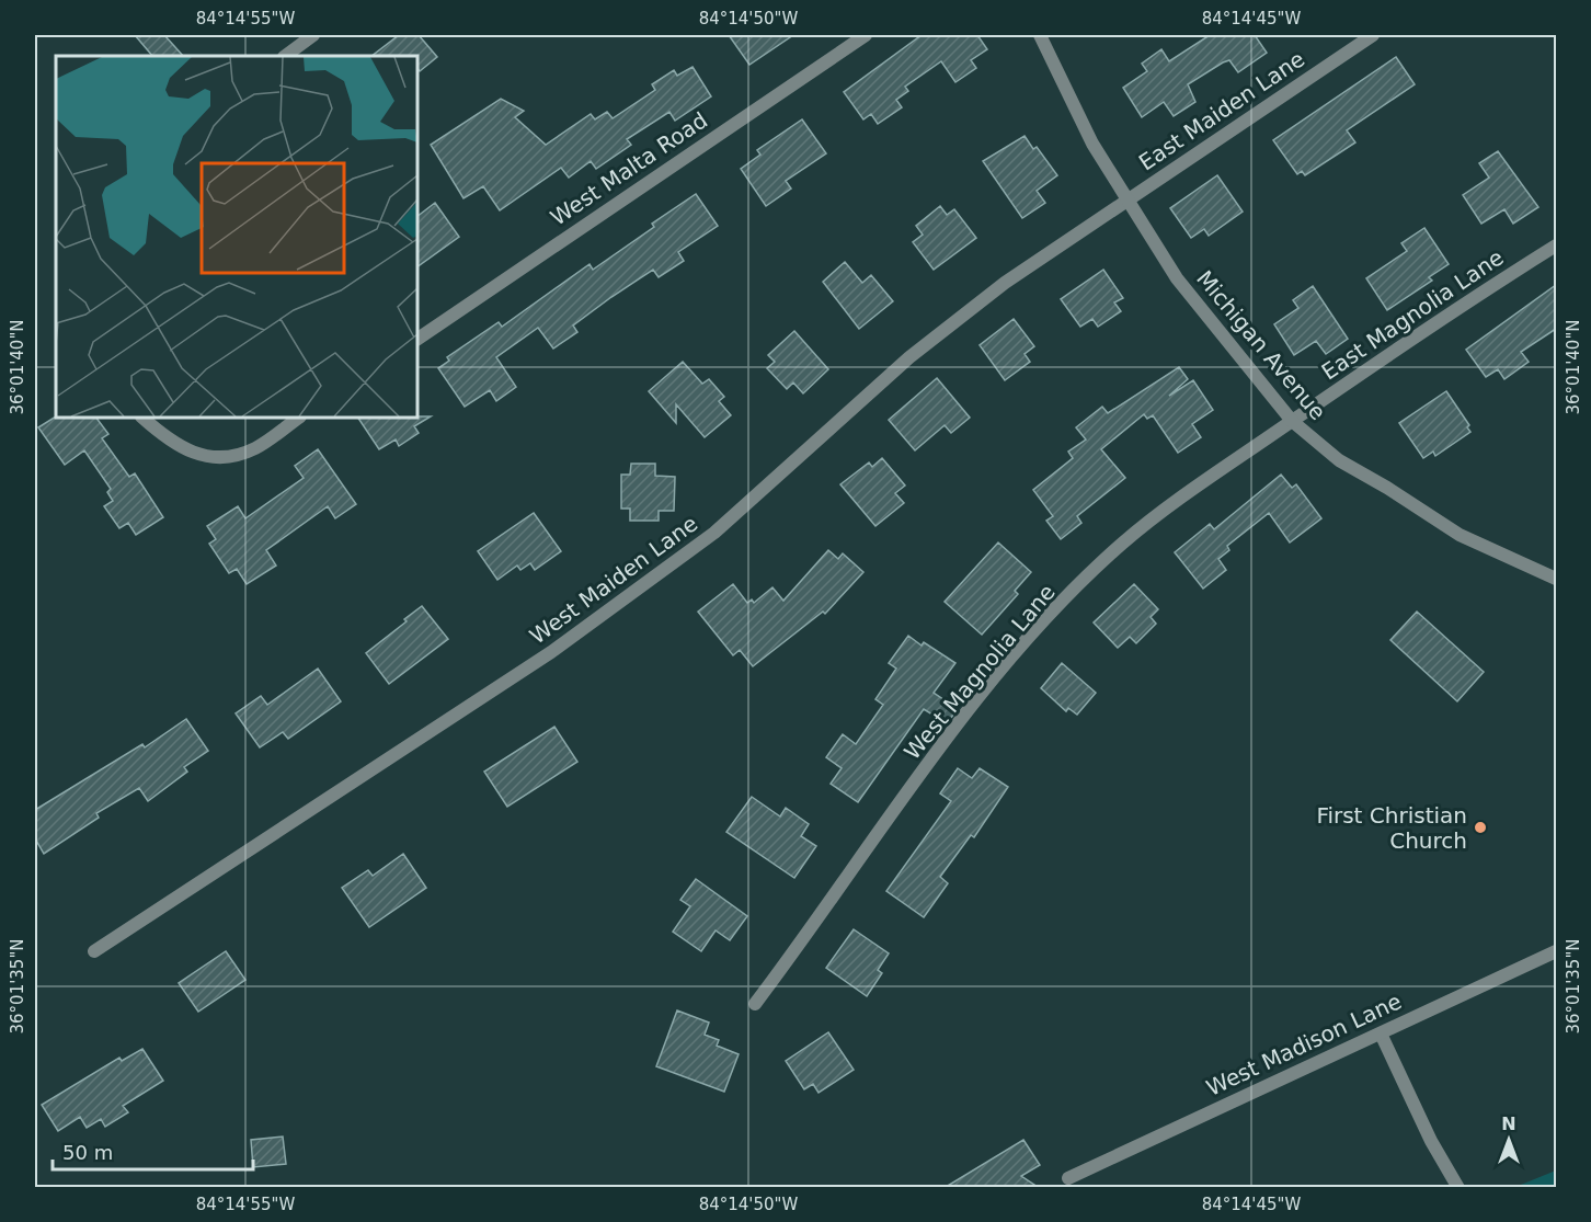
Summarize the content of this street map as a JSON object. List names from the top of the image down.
{
  "streets": {
    "street": [
      "East Maiden Lane",
      "West Malta Road",
      "East Magnolia Lane",
      "Michigan Avenue",
      "West Maiden Lane",
      "West Magnolia Lane",
      "West Madison Lane"
    ]
  },
  "crossings": [
    ["East Maiden Lane", "Michigan Avenue"],
    ["East Maiden Lane", "West Maiden Lane"],
    ["East Magnolia Lane", "Michigan Avenue"],
    ["East Magnolia Lane", "West Magnolia Lane"],
    ["Michigan Avenue", "West Maiden Lane"],
    ["Michigan Avenue", "West Magnolia Lane"]
  ],
  "places": ["First Christian Church"],
  "scale_bar": "50 m",
  "north": "top",
  "coordinates": [
    "84°14'55\"W",
    "84°14'50\"W",
    "84°14'45\"W",
    "36°01'40\"N",
    "36°01'35\"N"
  ]
}
